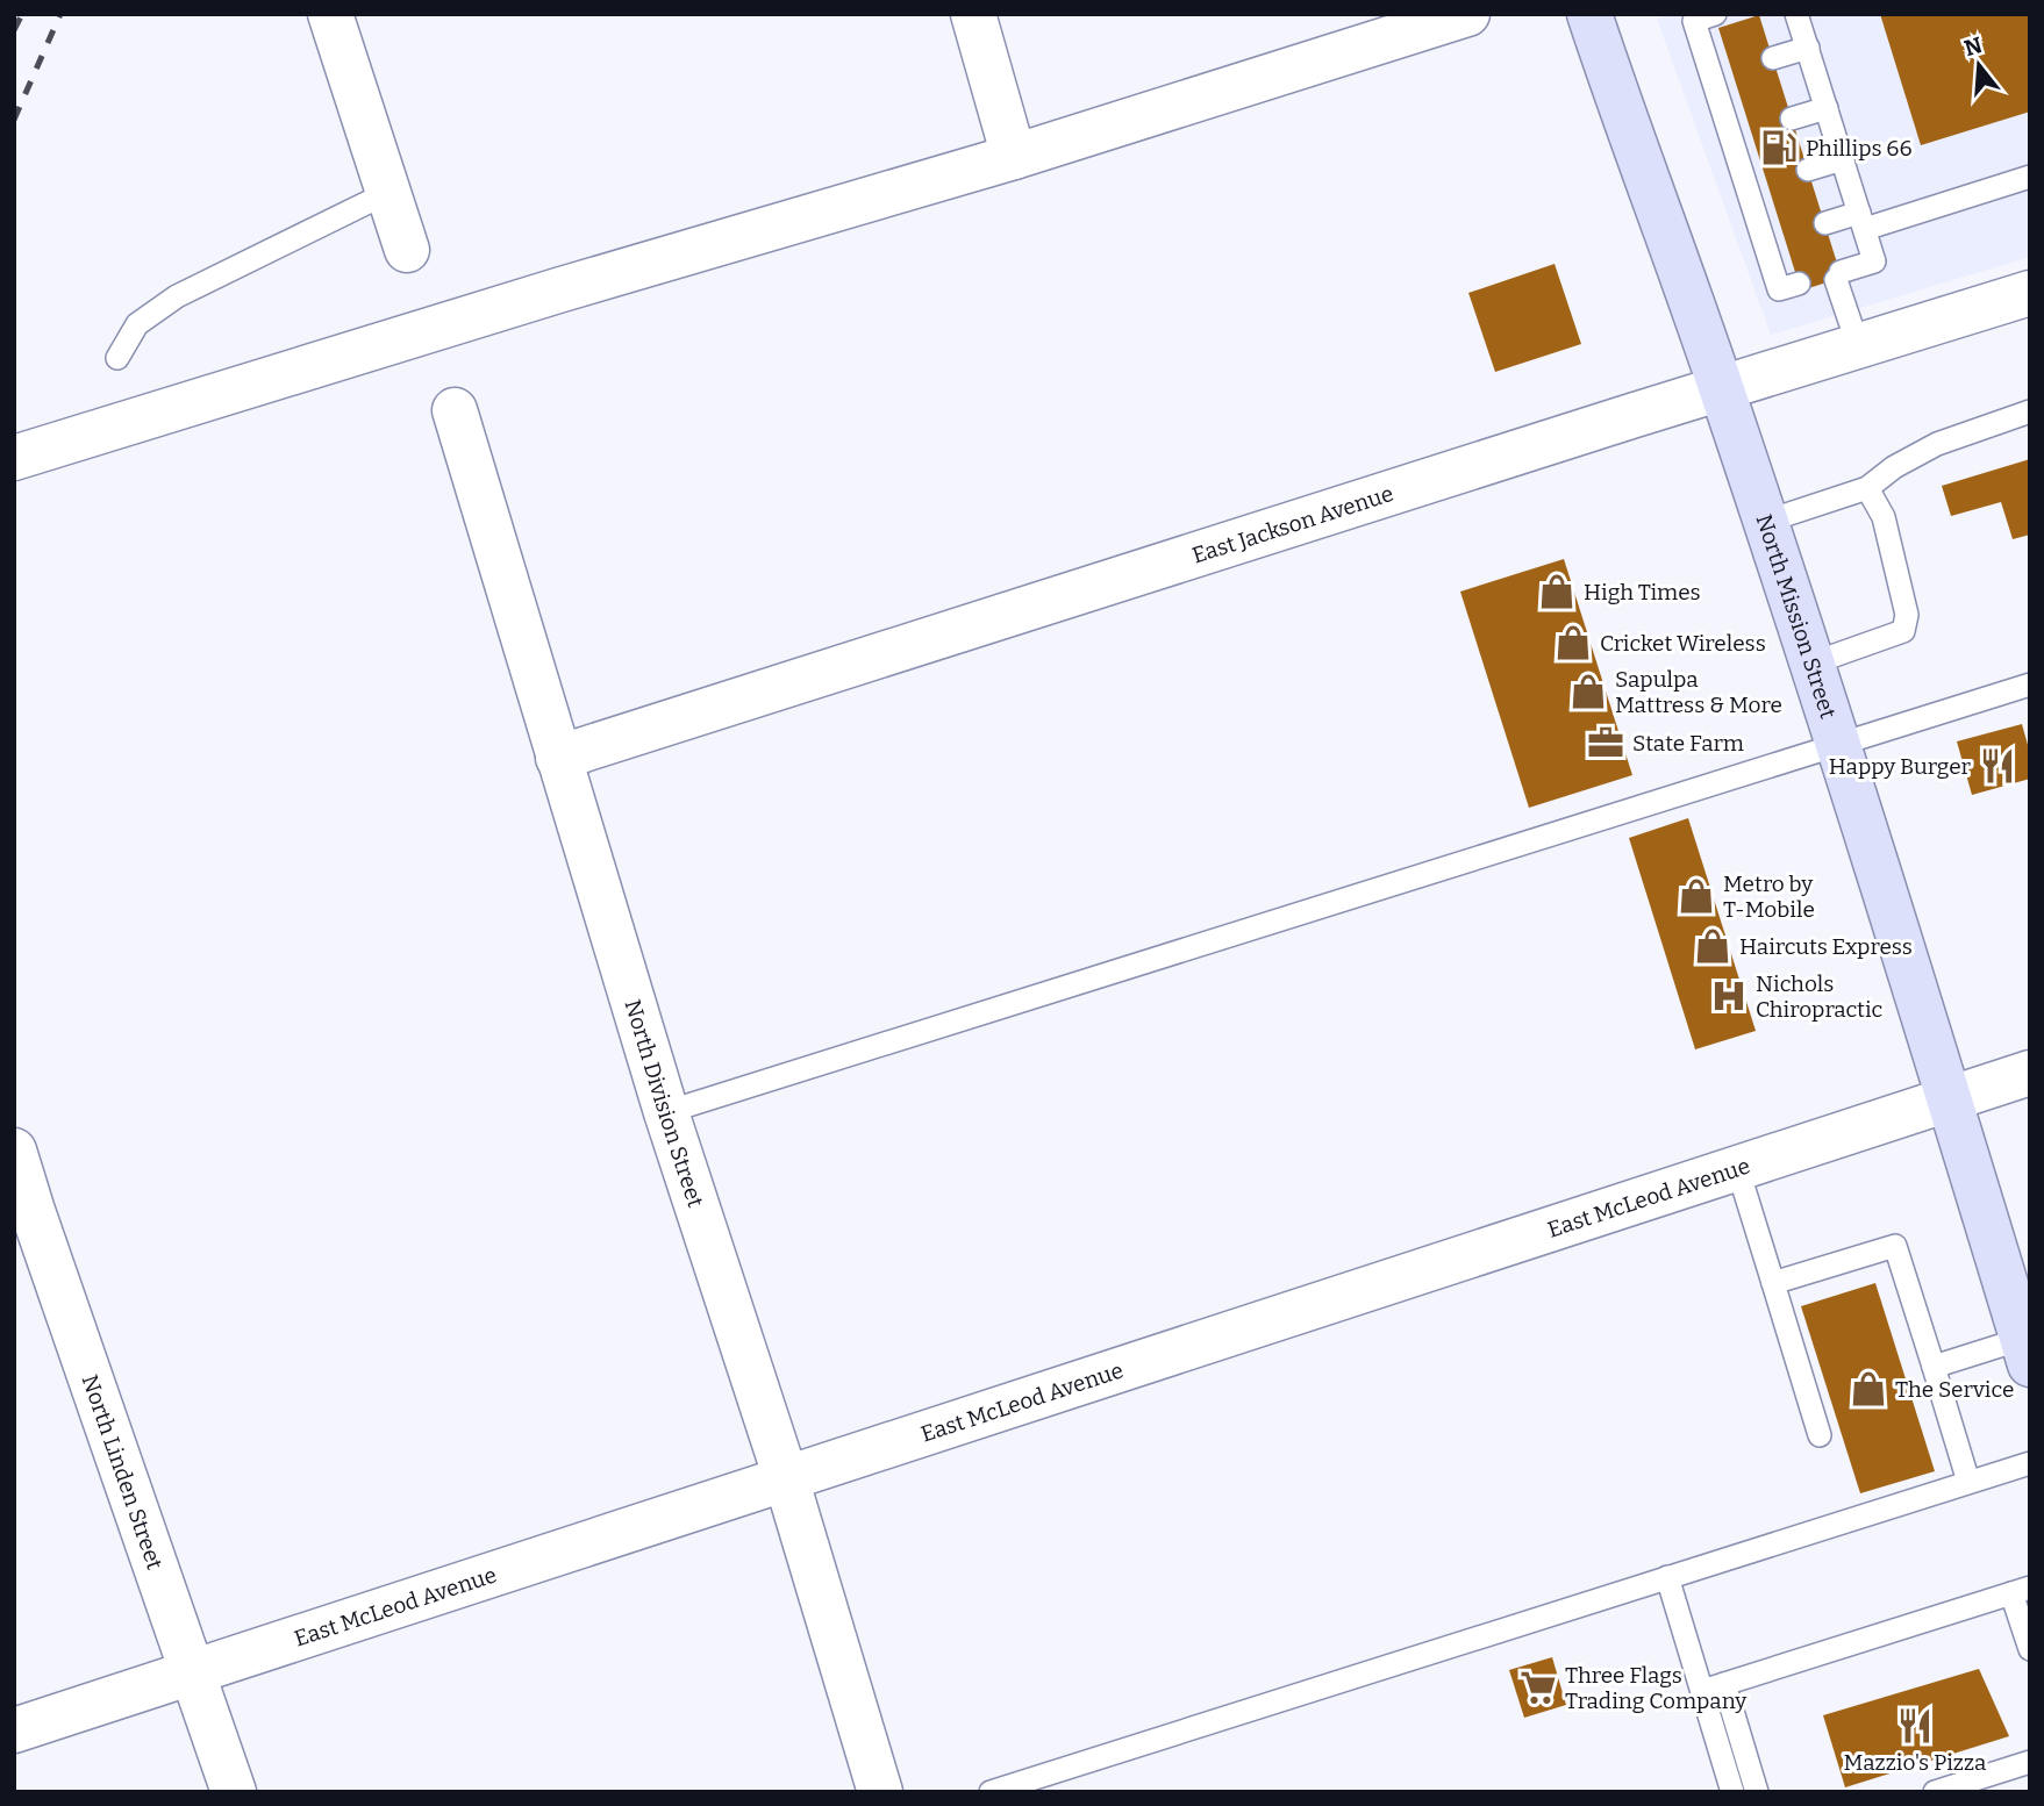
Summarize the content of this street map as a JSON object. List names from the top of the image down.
{
  "streets": {
    "main road": ["North Mission Street"],
    "street": [
      "East Jackson Avenue",
      "North Division Street",
      "East McLeod Avenue",
      "North Linden Street"
    ]
  },
  "crossings": [
    ["East Jackson Avenue", "North Mission Street"],
    ["East Jackson Avenue", "North Division Street"],
    ["North Mission Street", "East McLeod Avenue"],
    ["North Division Street", "East McLeod Avenue"],
    ["East McLeod Avenue", "North Linden Street"]
  ],
  "places": {
    "fuel station": ["Phillips 66"],
    "shop": [
      "High Times",
      "Cricket Wireless",
      "Sapulpa Mattress & More",
      "Metro by T-Mobile",
      "Haircuts Express",
      "The Service"
    ],
    "office": ["State Farm"],
    "restaurant": ["Happy Burger", "Mazzio's Pizza"],
    "hospital": ["Nichols Chiropractic"],
    "supermarket": ["Three Flags Trading Company"]
  },
  "north": "top"
}
